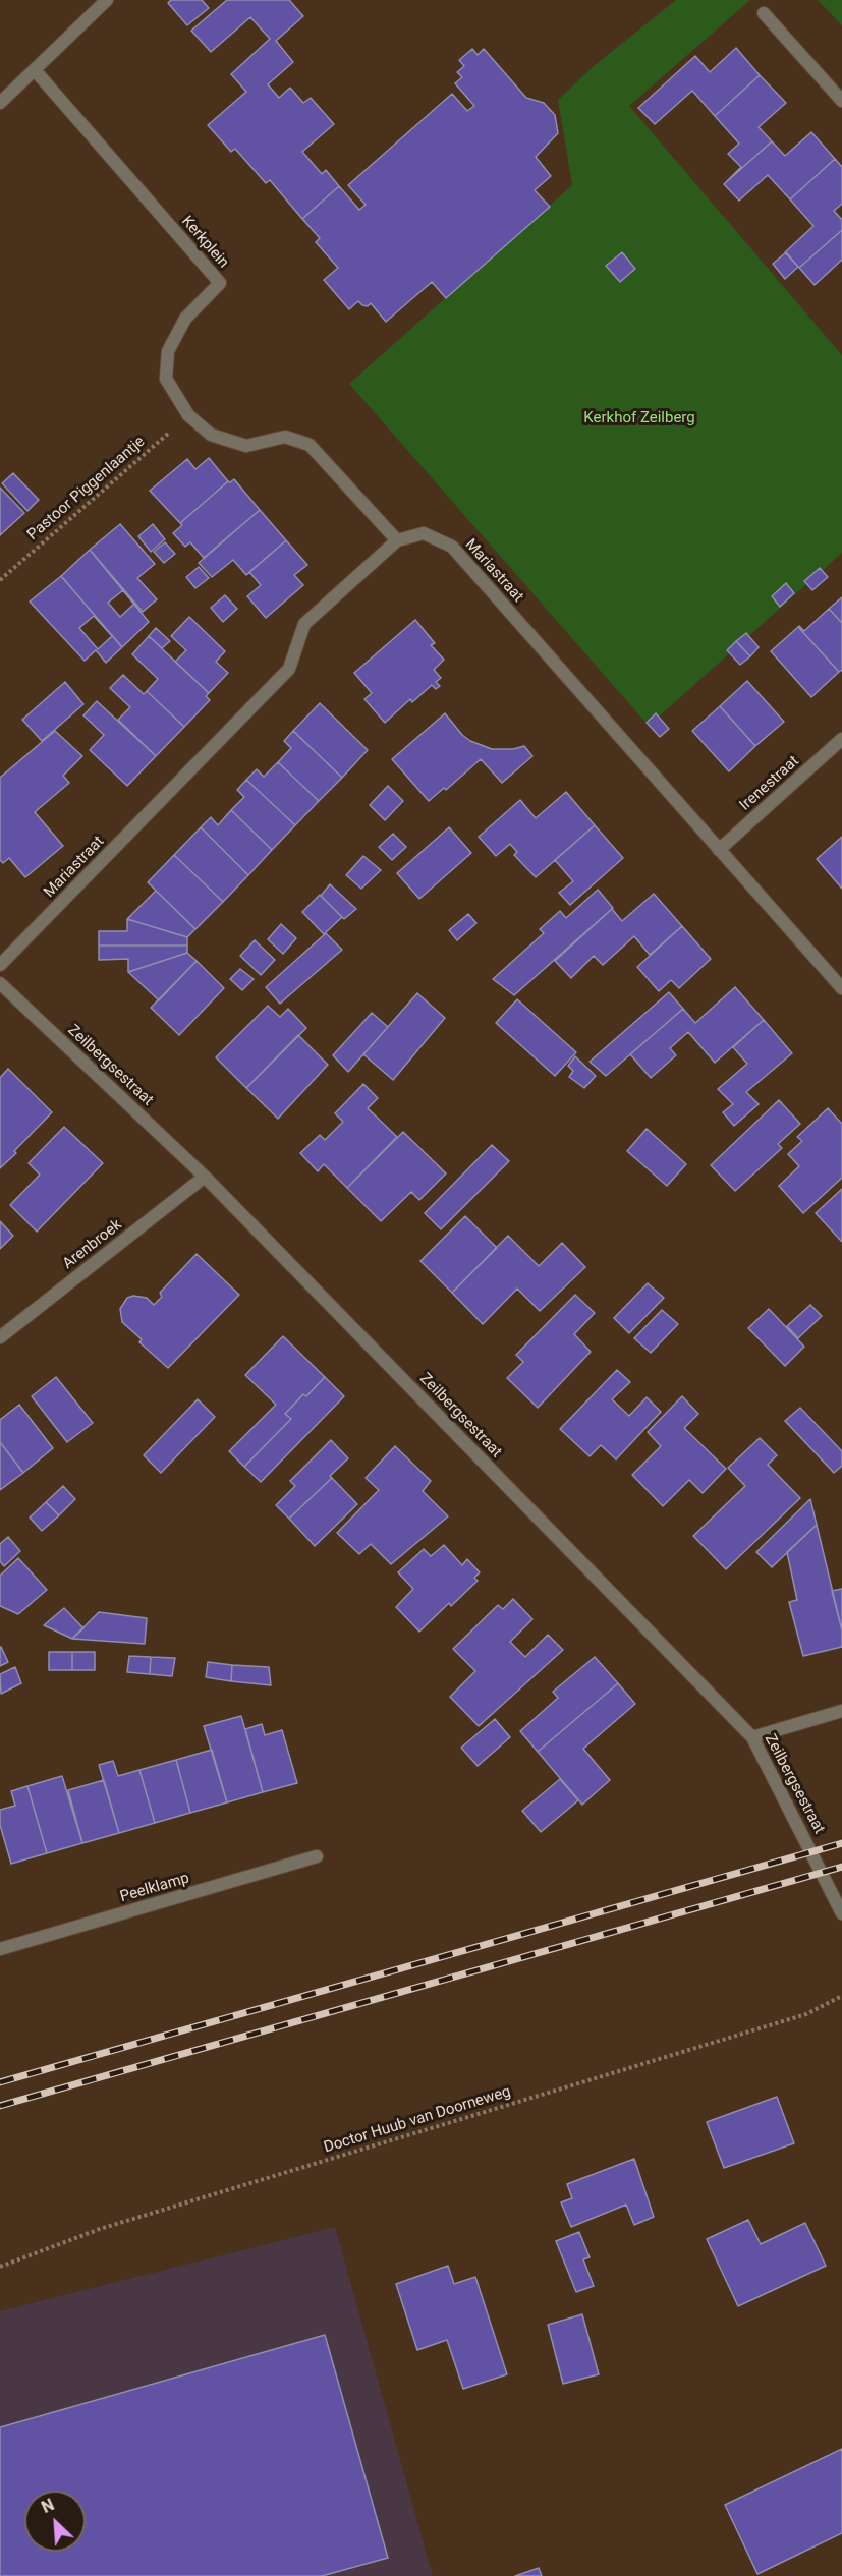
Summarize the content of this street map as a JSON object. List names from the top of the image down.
{
  "streets": {
    "street": [
      "Kerkplein",
      "Mariastraat",
      "Irenestraat",
      "Zeilbergsestraat",
      "Arenbroek",
      "Peelklamp"
    ],
    "path": ["Pastoor Piggenlaantje", "Doctor Huub van Doorneweg"]
  },
  "crossings": [
    ["Kerkplein", "Pastoor Piggenlaantje"],
    ["Kerkplein", "Mariastraat"],
    ["Mariastraat", "Irenestraat"],
    ["Zeilbergsestraat", "Arenbroek"]
  ],
  "parks": ["Kerkhof Zeilberg"],
  "north": "top left"
}
